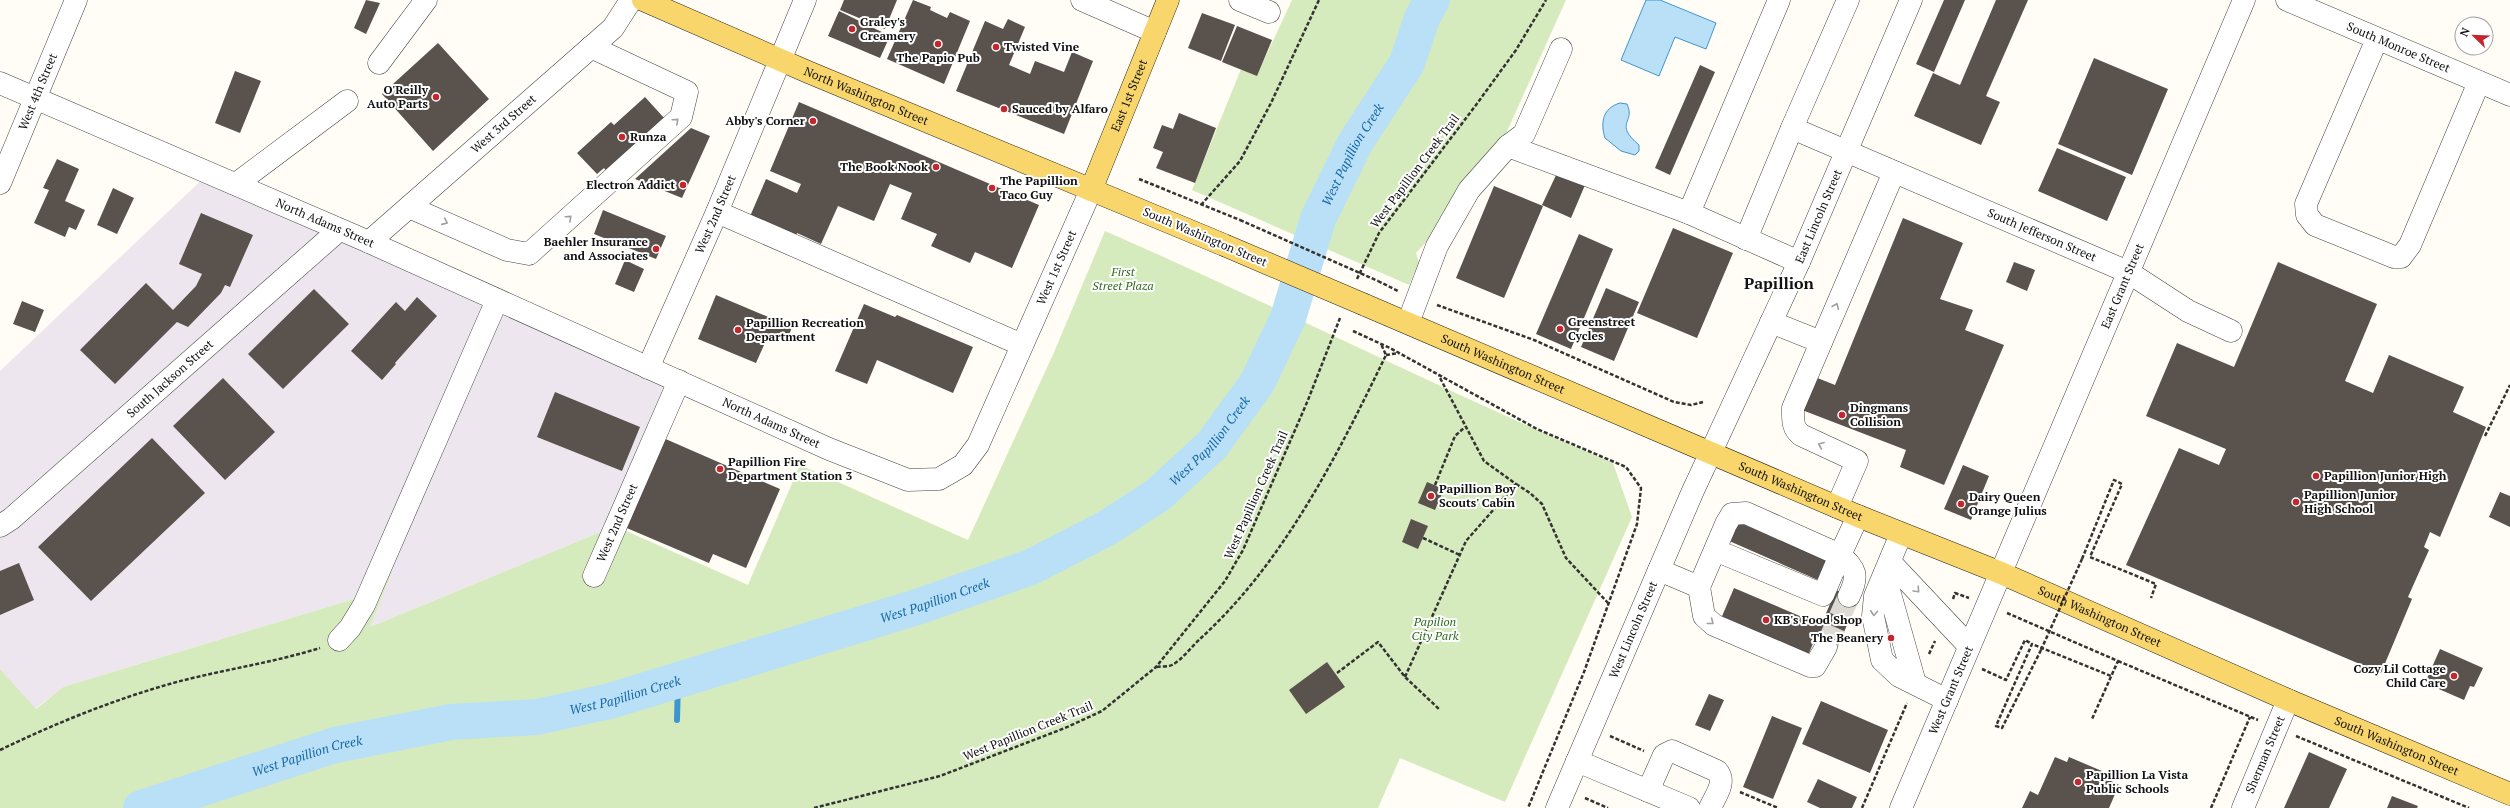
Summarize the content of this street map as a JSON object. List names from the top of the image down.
{
  "streets": {
    "main road": ["East 1st Street", "North Washington Street", "South Washington Street"],
    "street": [
      "South Monroe Street",
      "West 4th Street",
      "West 3rd Street",
      "West 2nd Street",
      "East Lincoln Street",
      "North Adams Street",
      "South Jefferson Street",
      "West 1st Street",
      "East Grant Street",
      "South Jackson Street",
      "West Lincoln Street",
      "West Grant Street",
      "Sherman Street"
    ],
    "path": ["West Papillion Creek Trail"]
  },
  "crossings": [
    ["West 4th Street", "North Adams Street"],
    ["East 1st Street", "North Washington Street"],
    ["East 1st Street", "South Washington Street"],
    ["East 1st Street", "West 1st Street"],
    ["North Washington Street", "West 2nd Street"],
    ["North Washington Street", "South Washington Street"],
    ["North Washington Street", "West 1st Street"],
    ["West 3rd Street", "North Adams Street"],
    ["West 2nd Street", "North Adams Street"],
    ["East Lincoln Street", "South Jefferson Street"],
    ["East Lincoln Street", "South Washington Street"],
    ["East Lincoln Street", "West Lincoln Street"],
    ["North Adams Street", "West 1st Street"],
    ["North Adams Street", "South Jackson Street"],
    ["South Jefferson Street", "East Grant Street"],
    ["South Washington Street", "West 1st Street"],
    ["South Washington Street", "East Grant Street"],
    ["South Washington Street", "West Lincoln Street"],
    ["South Washington Street", "West Grant Street"],
    ["South Washington Street", "Sherman Street"],
    ["East Grant Street", "West Grant Street"]
  ],
  "districts": ["Papillion"],
  "water": ["West Papillion Creek"],
  "parks": ["First Street Plaza", "Papilion City Park"],
  "places": [
    "Graley's Creamery",
    "The Papio Pub",
    "Twisted Vine",
    "O'Reilly Auto Parts",
    "Sauced by Alfaro",
    "Abby's Corner",
    "Runza",
    "The Book Nook",
    "Electron Addict",
    "The Papillion Taco Guy",
    "Baehler Insurance and Associates",
    "Greenstreet Cycles",
    "Papillion Recreation Department",
    "Dingmans Collision",
    "Papillion Fire Department Station 3",
    "Papillion Junior High",
    "Papillion Boy Scouts' Cabin",
    "Papillion Junior High School",
    "Dairy Queen Orange Julius",
    "KB's Food Shop",
    "The Beanery",
    "Cozy Lil Cottage Child Care",
    "Papillion La Vista Public Schools"
  ],
  "north": "top left"
}
